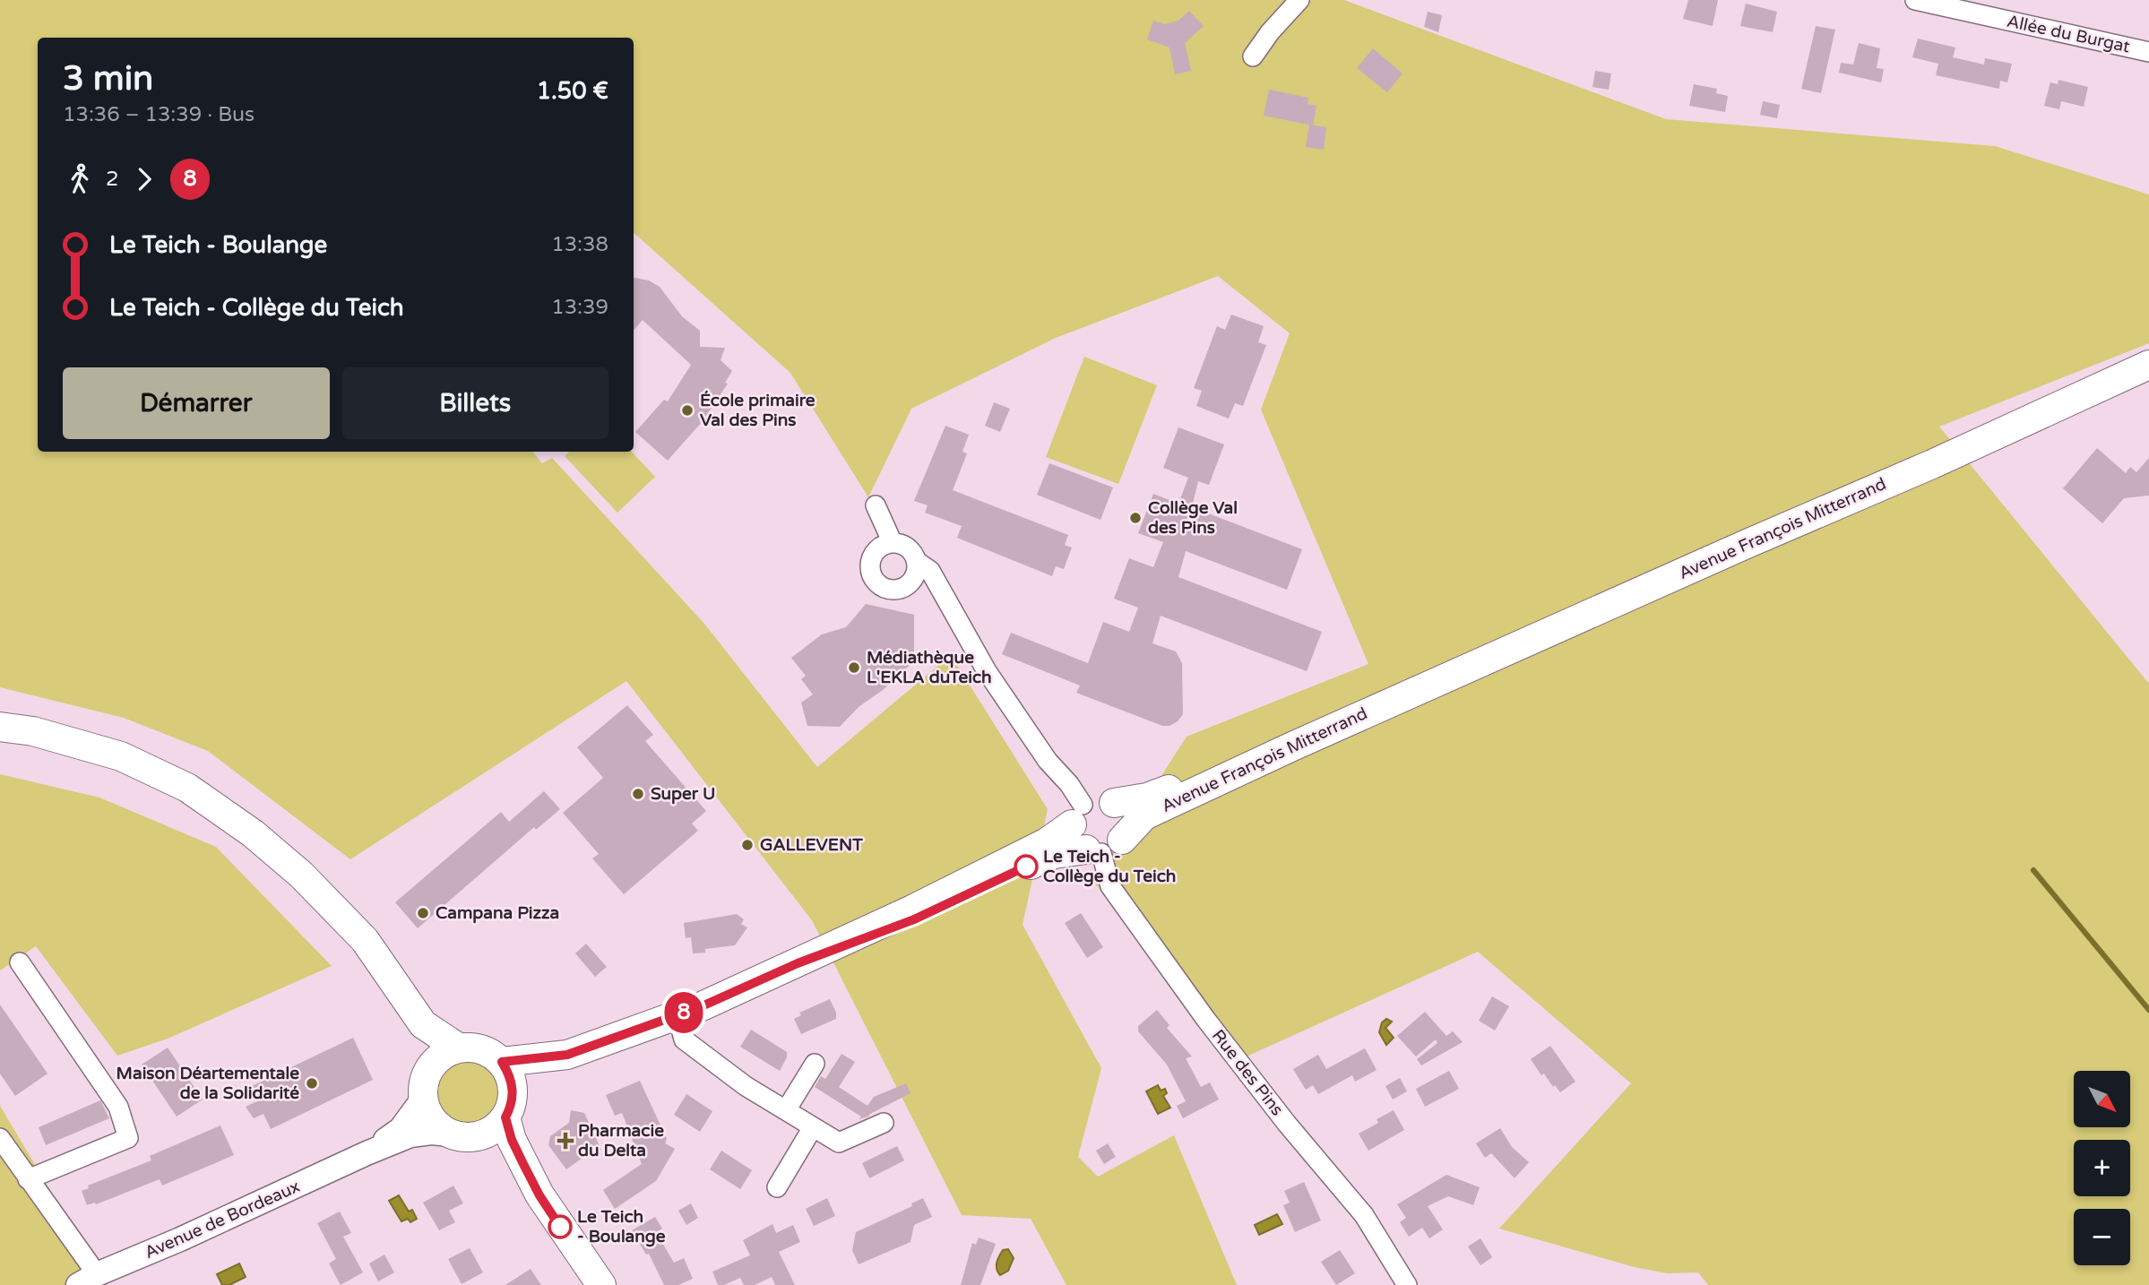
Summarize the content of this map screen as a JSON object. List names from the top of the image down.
{
  "streets": {
    "main road": ["Avenue François Mitterrand"],
    "street": ["Allée du Burgat", "Rue des Pins", "Avenue de Bordeaux"]
  },
  "crossings": [
    ["Avenue François Mitterrand", "Rue des Pins"]
  ],
  "places": {
    "other": [
      "École primaire Val des Pins",
      "Collège Val des Pins",
      "Médiathèque L'EKLA duTeich",
      "Super U",
      "GALLEVENT",
      "Le Teich - Collège du Teich",
      "Campana Pizza",
      "Maison Déartementale de la Solidarité",
      "Le Teich - Boulange"
    ],
    "health": ["Pharmacie du Delta"]
  },
  "lines": ["bus line 8"],
  "north": "bottom right",
  "page": {
    "on_map": "8",
    "heading": ["3 min", "13:36 – 13:39 · Bus", "1.50 €"],
    "legs": ["2", "8"],
    "list": [
      {
        "name": "Le Teich - Boulange",
        "value": "13:38"
      },
      {
        "name": "Le Teich - Collège du Teich",
        "value": "13:39"
      }
    ],
    "buttons": ["Démarrer", "Billets"],
    "map_buttons": ["+", "−"]
  }
}
